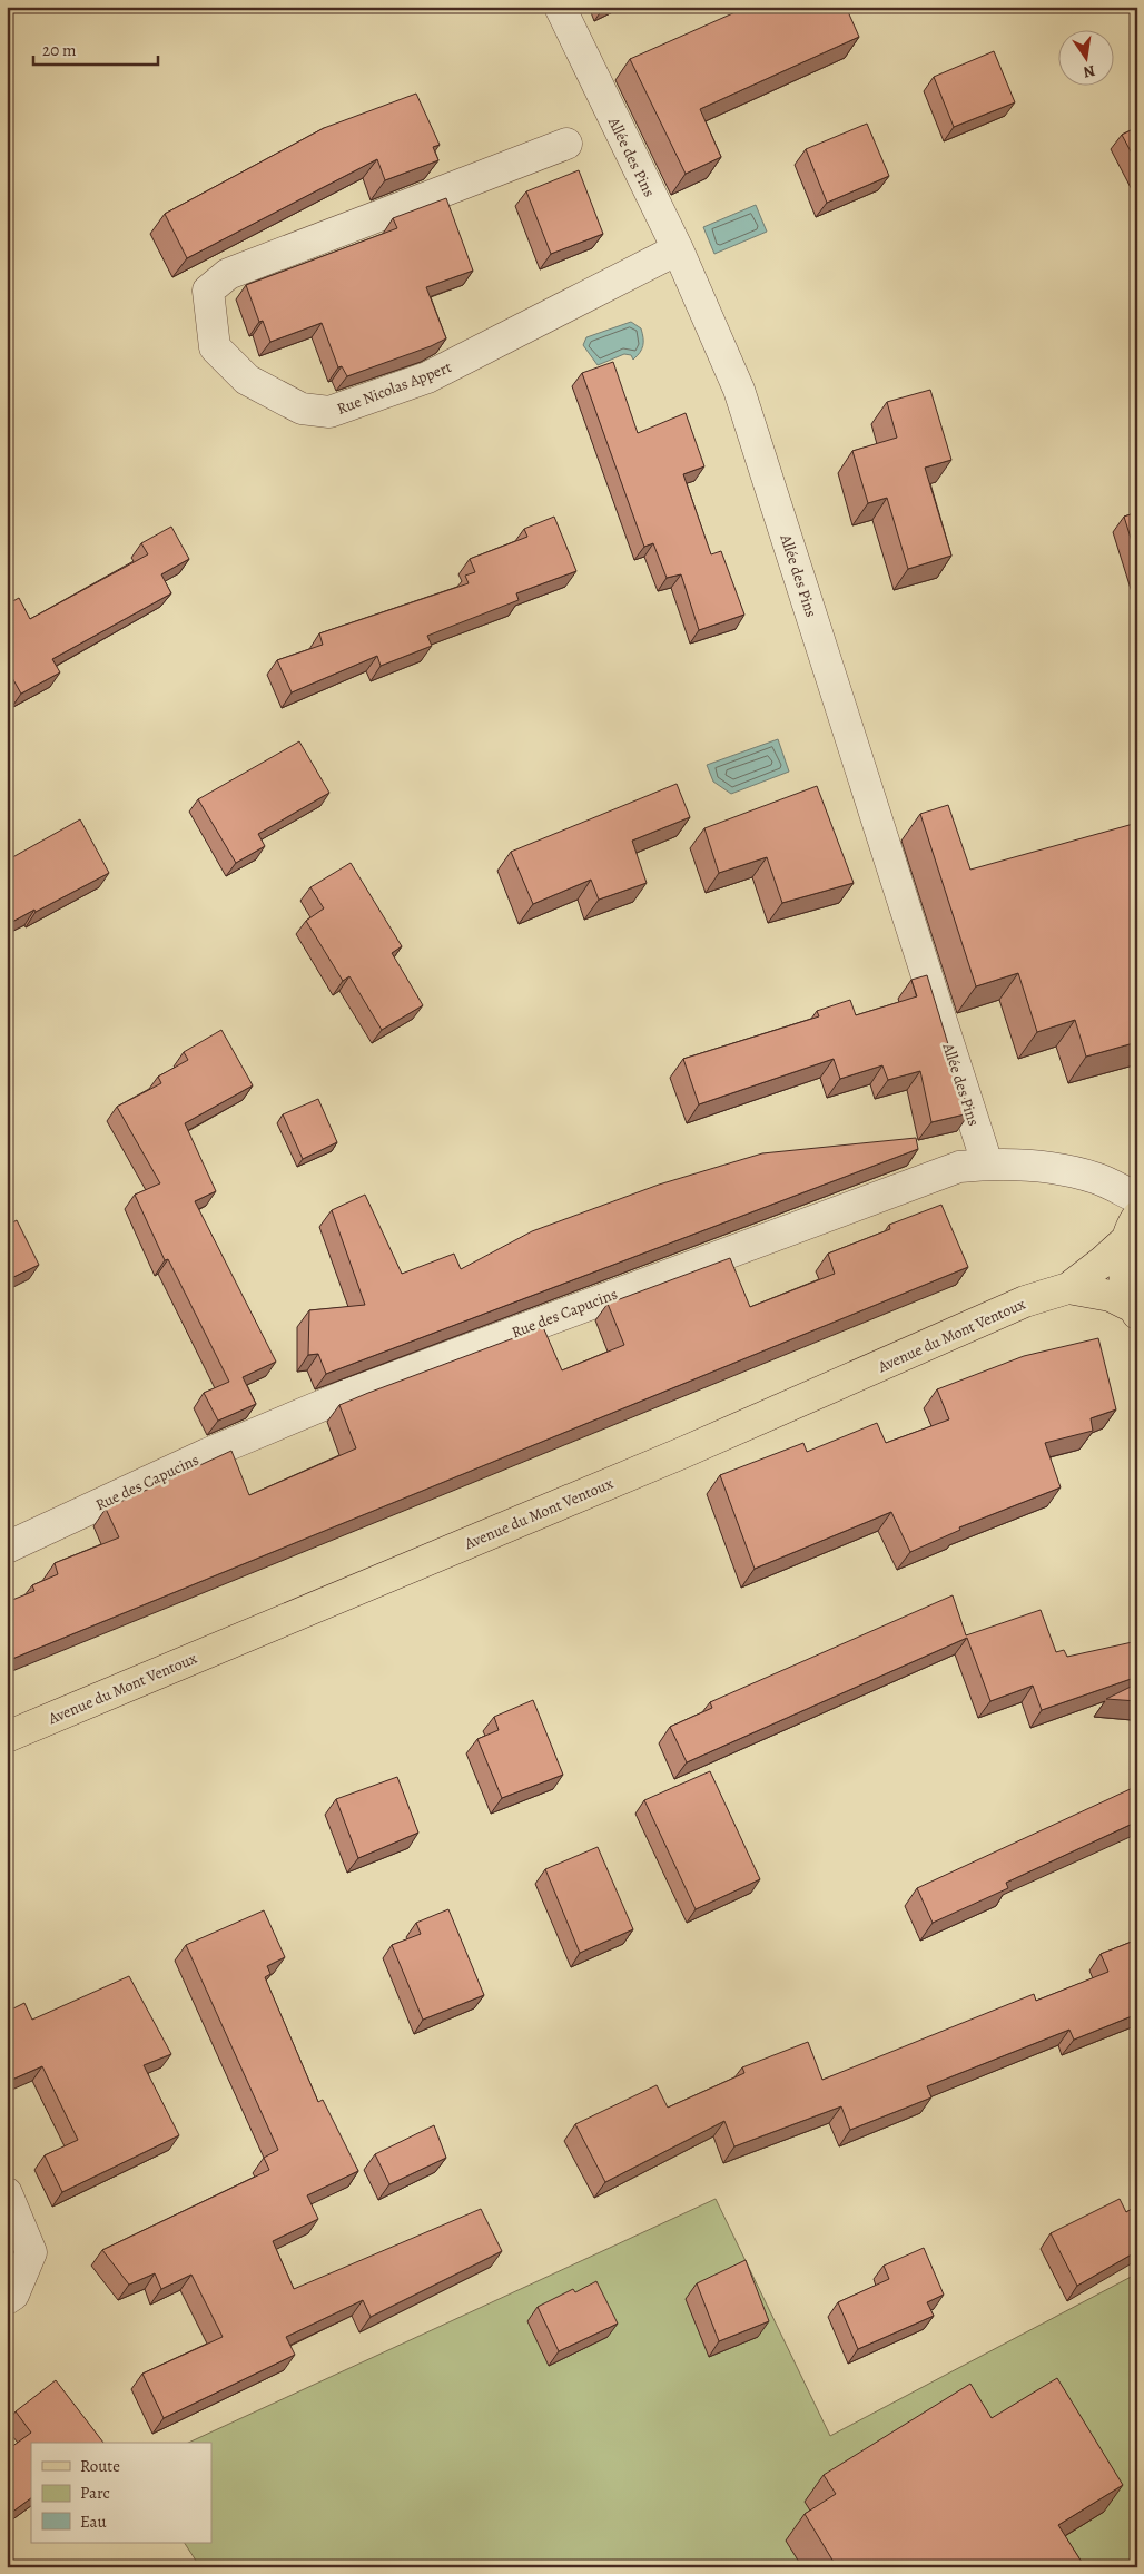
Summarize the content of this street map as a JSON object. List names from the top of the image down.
{
  "streets": {
    "main road": ["Avenue du Mont Ventoux"],
    "street": ["Allée des Pins", "Rue Nicolas Appert", "Rue des Capucins"]
  },
  "crossings": [
    ["Allée des Pins", "Rue Nicolas Appert"],
    ["Allée des Pins", "Rue des Capucins"]
  ],
  "legend": ["Route", "Parc", "Eau"],
  "scale_bar": "20 m",
  "north": "bottom"
}
